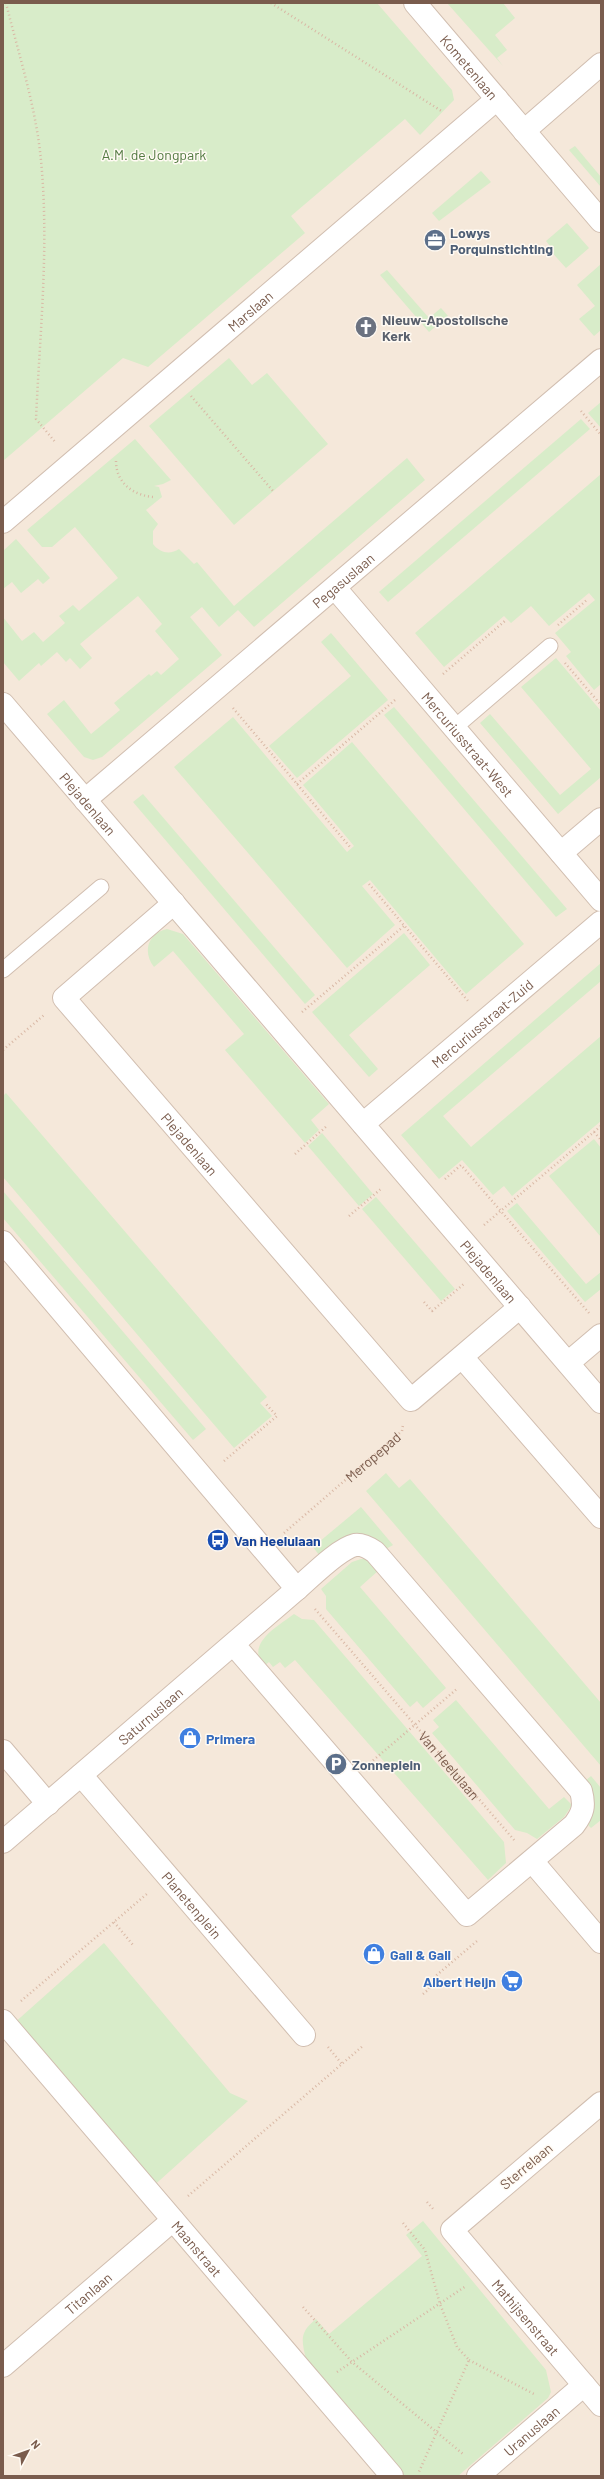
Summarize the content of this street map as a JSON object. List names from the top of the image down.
{
  "streets": {
    "street": [
      "Kometenlaan",
      "Marslaan",
      "Pegasuslaan",
      "Mercuriusstraat-West",
      "Plejadenlaan",
      "Mercuriusstraat-Zuid",
      "Saturnuslaan",
      "Planetenplein",
      "Sterrelaan",
      "Maanstraat",
      "Titanlaan",
      "Mathijsenstraat",
      "Uranuslaan"
    ],
    "path": ["Meropepad", "Van Heelulaan"]
  },
  "crossings": [
    ["Kometenlaan", "Marslaan"],
    ["Pegasuslaan", "Mercuriusstraat-West"],
    ["Pegasuslaan", "Plejadenlaan"],
    ["Plejadenlaan", "Mercuriusstraat-Zuid"],
    ["Plejadenlaan", "Meropepad"],
    ["Saturnuslaan", "Van Heelulaan"],
    ["Saturnuslaan", "Planetenplein"],
    ["Sterrelaan", "Mathijsenstraat"],
    ["Maanstraat", "Titanlaan"],
    ["Mathijsenstraat", "Uranuslaan"]
  ],
  "parks": ["A.M. de Jongpark"],
  "places": {
    "office": ["Lowys Porquinstichting"],
    "church": ["Nieuw-Apostolische Kerk"],
    "bus stop": ["Van Heelulaan"],
    "shop": ["Primera", "Gall & Gall"],
    "parking": ["Zonneplein"],
    "supermarket": ["Albert Heijn"]
  },
  "north": "top right"
}
